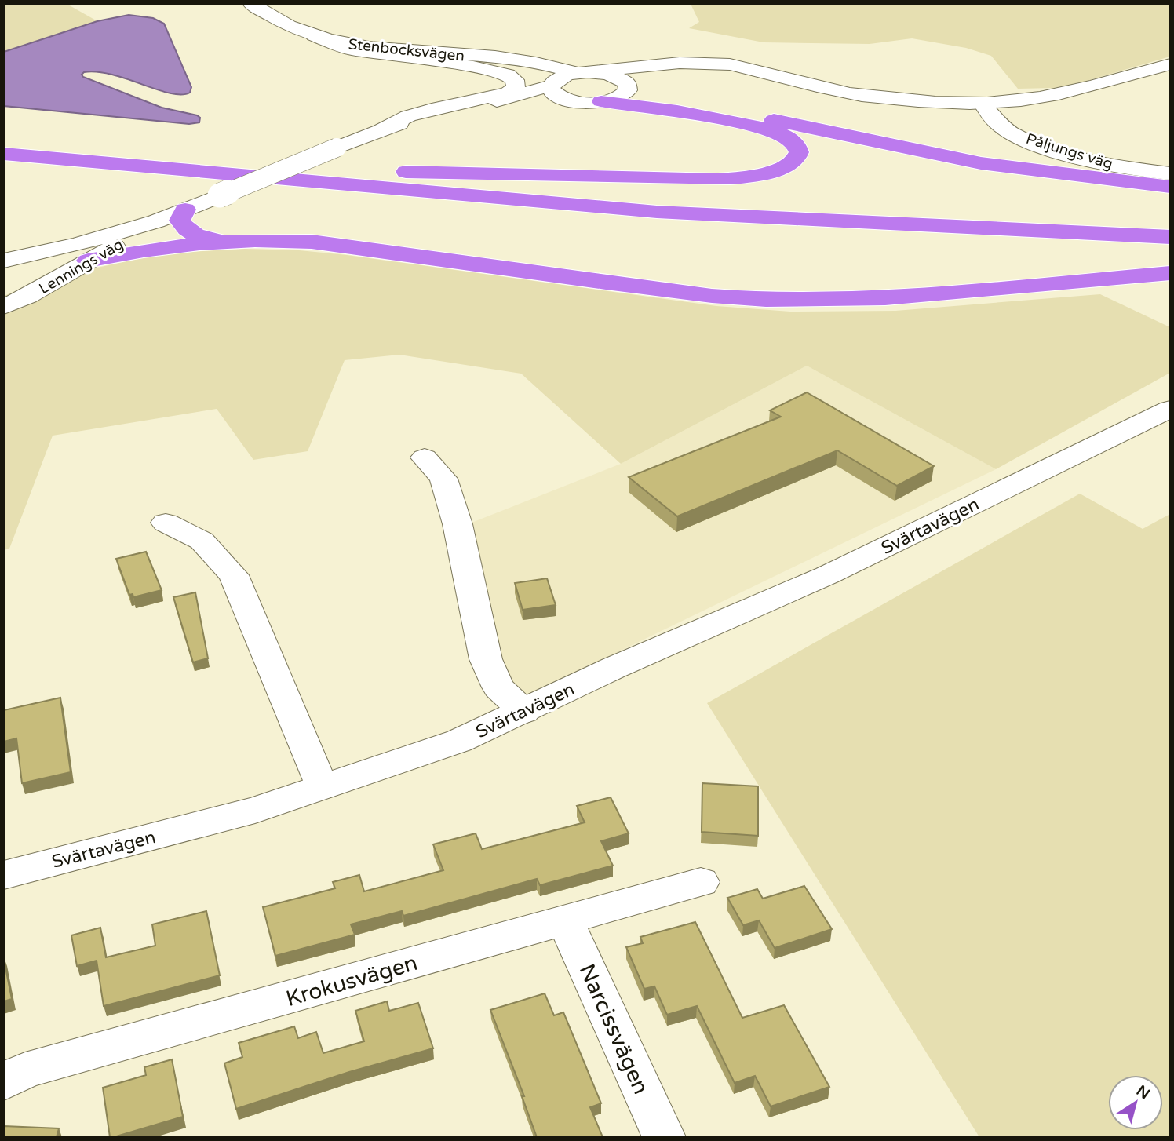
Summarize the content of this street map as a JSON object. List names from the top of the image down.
{
  "streets": {
    "street": [
      "Stenbocksvägen",
      "Påljungs väg",
      "Lennings väg",
      "Svärtavägen",
      "Krokusvägen",
      "Narcissvägen"
    ]
  },
  "crossings": [
    ["Krokusvägen", "Narcissvägen"]
  ],
  "north": "top right"
}
